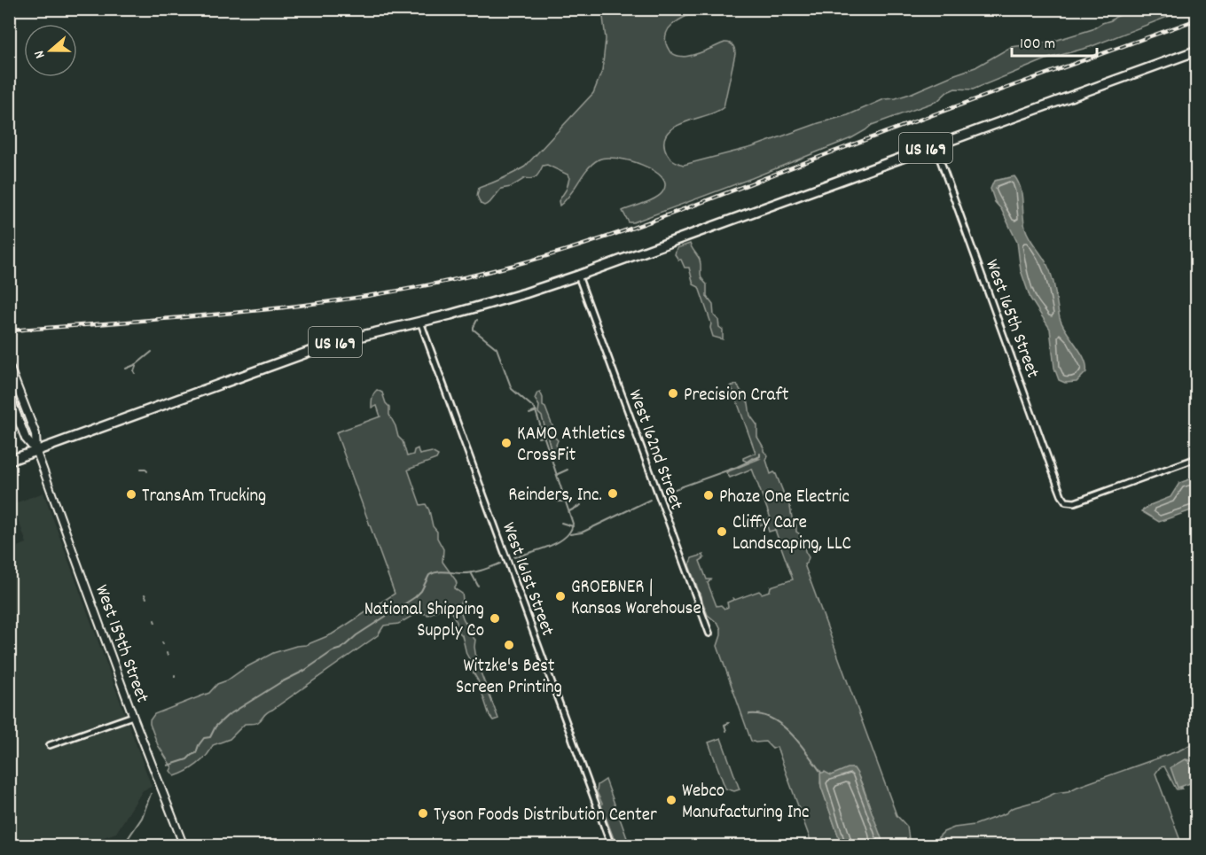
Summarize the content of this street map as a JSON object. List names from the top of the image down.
{
  "streets": {
    "highway": ["US 169"],
    "main road": ["West 159th Street"],
    "street": ["West 165th Street", "West 162nd Street", "West 161st Street"]
  },
  "crossings": [
    ["US 169", "West 165th Street"],
    ["US 169", "West 162nd Street"],
    ["US 169", "West 161st Street"],
    ["US 169", "West 159th Street"]
  ],
  "places": [
    "Precision Craft",
    "KAMO Athletics CrossFit",
    "Reinders, Inc.",
    "TransAm Trucking",
    "Phaze One Electric",
    "Cliffy Care Landscaping, LLC",
    "GROEBNER | Kansas Warehouse",
    "National Shipping Supply Co",
    "Witzke's Best Screen Printing",
    "Webco Manufacturing Inc",
    "Tyson Foods Distribution Center"
  ],
  "scale_bar": "100 m",
  "north": "left"
}
